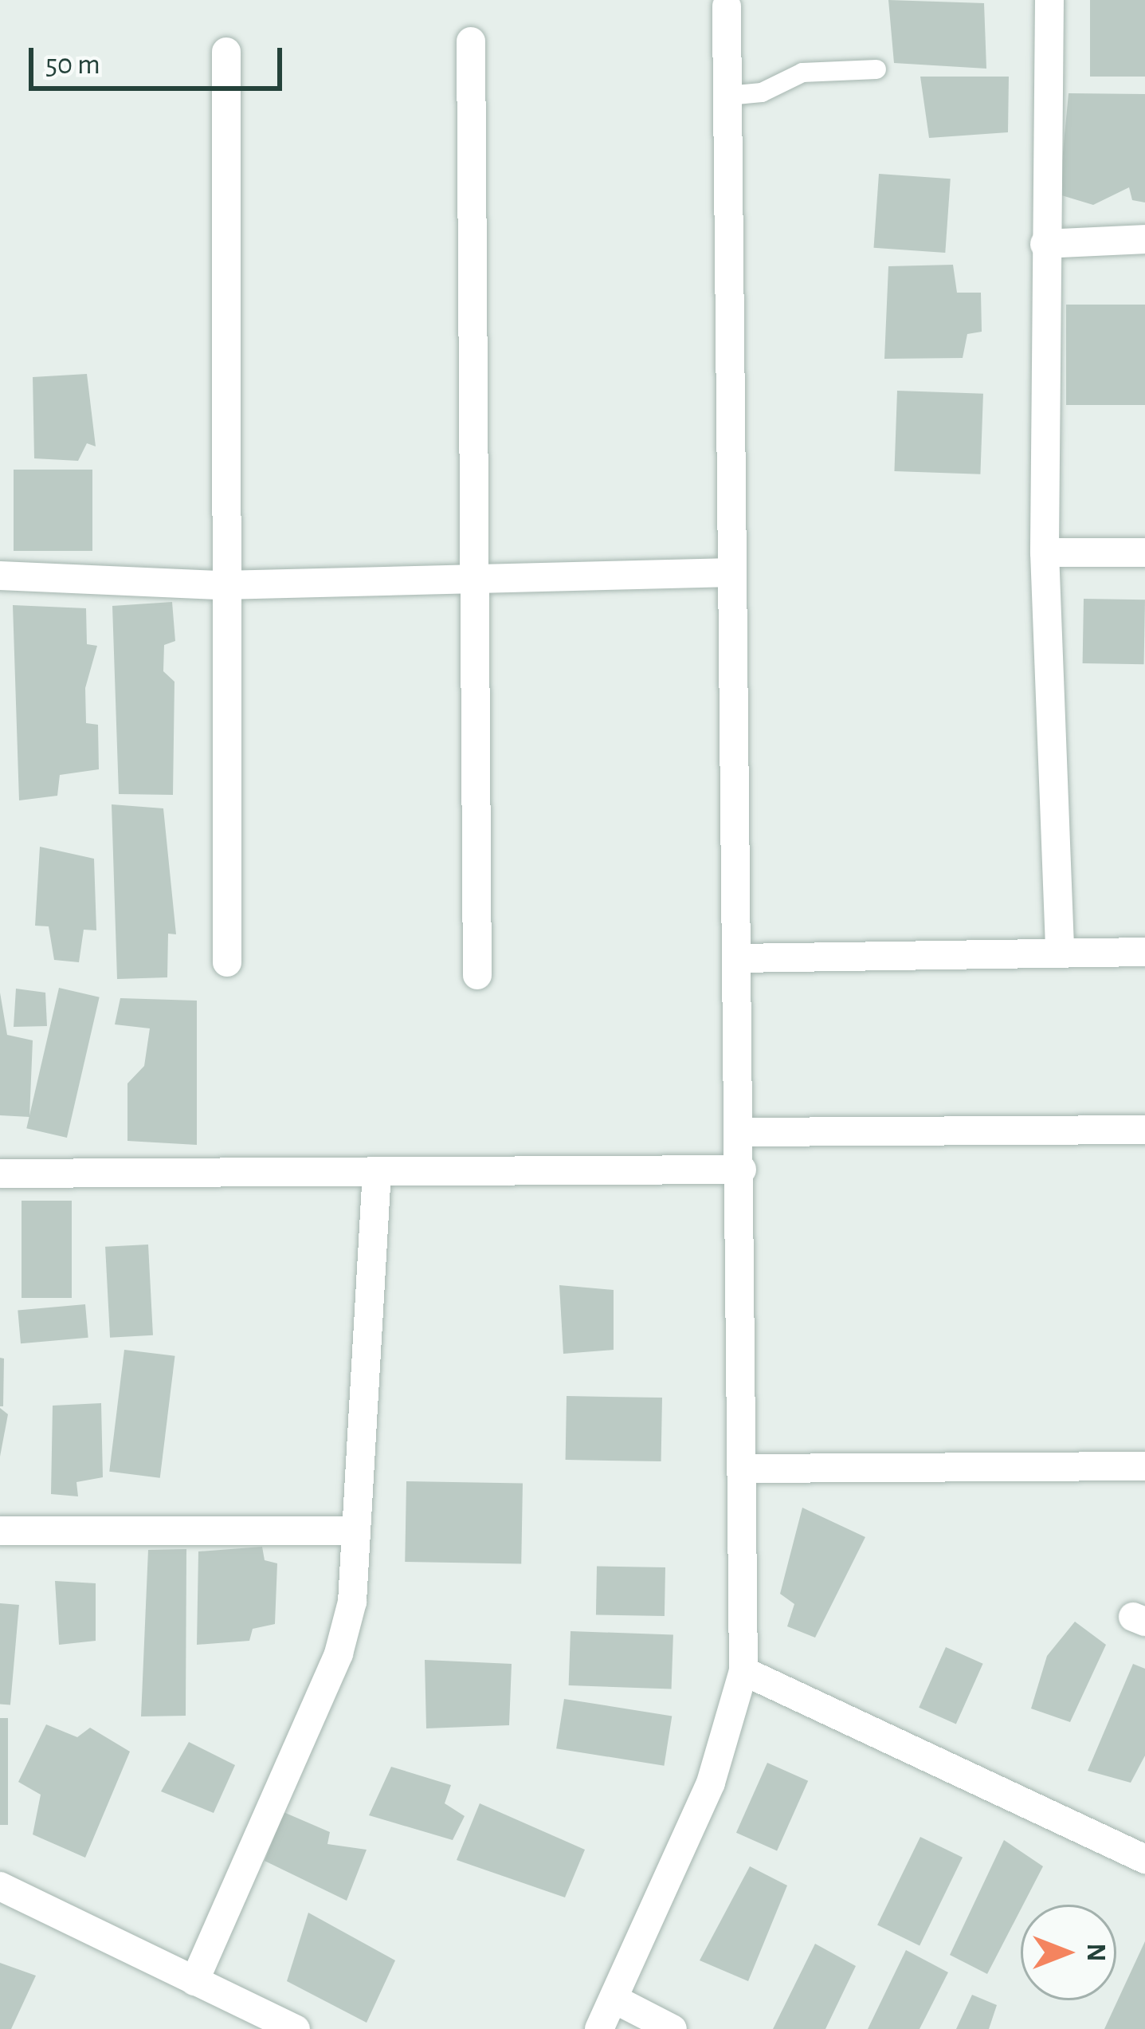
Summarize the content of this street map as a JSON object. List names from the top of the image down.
{
  "scale_bar": "50 m",
  "north": "right"
}
